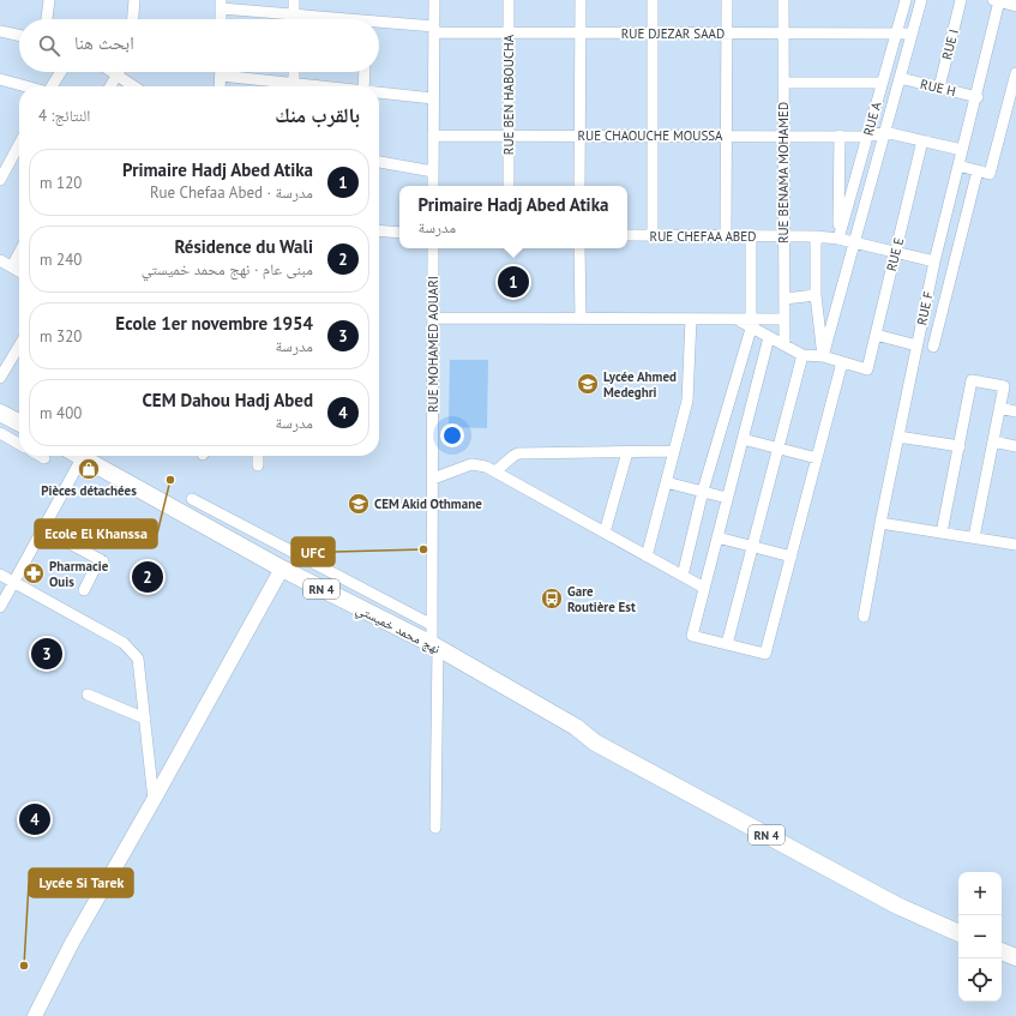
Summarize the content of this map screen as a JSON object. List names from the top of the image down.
{
  "streets": {
    "main road": ["RN 4", "نهج محمد خميستي"],
    "street": [
      "RUE DJEZAR SAAD",
      "RUE I",
      "RUE H",
      "RUE BEN HABOUCHA",
      "RUE A",
      "RUE CHAOUCHE MOUSSA",
      "RUE BENAMA MOHAMED",
      "RUE CHEFAA ABED",
      "RUE E",
      "RUE F",
      "RUE MOHAMED AOUARI"
    ]
  },
  "crossings": [
    ["RUE DJEZAR SAAD", "RUE BEN HABOUCHA"],
    ["RUE DJEZAR SAAD", "RUE A"],
    ["RUE DJEZAR SAAD", "RUE BENAMA MOHAMED"],
    ["RUE I", "RUE H"],
    ["RUE H", "RUE A"],
    ["RUE H", "RUE BENAMA MOHAMED"],
    ["RUE H", "RUE F"],
    ["RUE BEN HABOUCHA", "RUE CHAOUCHE MOUSSA"],
    ["RUE A", "RUE CHAOUCHE MOUSSA"],
    ["RUE A", "RUE CHEFAA ABED"],
    ["RUE CHAOUCHE MOUSSA", "RUE BENAMA MOHAMED"],
    ["RUE BENAMA MOHAMED", "RUE CHEFAA ABED"],
    ["RUE CHEFAA ABED", "RUE E"],
    ["RUE CHEFAA ABED", "RUE F"],
    ["RUE MOHAMED AOUARI", "نهج محمد خميستي"],
    ["RN 4", "نهج محمد خميستي"]
  ],
  "places": {
    "school or university": ["Lycée Ahmed Medeghri", "CEM Akid Othmane"],
    "shop": ["Pièces détachées"],
    "other": ["Ecole El Khanssa", "UFC", "Lycée Si Tarek"],
    "pharmacy": ["Pharmacie Ouis"],
    "bus stop": ["Gare Routière Est"]
  },
  "page": {
    "search": "ابحث هنا",
    "heading": ["بالقرب منك", "النتائج: 4"],
    "list": [
      {
        "mark": "1",
        "name": "Primaire Hadj Abed Atika",
        "note": "مدرسة · Rue Chefaa Abed",
        "value": "120 m"
      },
      {
        "mark": "2",
        "name": "Résidence du Wali",
        "note": "مبنى عام · نهج محمد خميستي",
        "value": "240 m"
      },
      {
        "mark": "3",
        "name": "Ecole 1er novembre 1954",
        "note": "مدرسة",
        "value": "320 m"
      },
      {
        "mark": "4",
        "name": "CEM Dahou Hadj Abed",
        "note": "مدرسة",
        "value": "400 m"
      }
    ],
    "popup": ["Primaire Hadj Abed Atika", "مدرسة"],
    "pins": [
      "1",
      "2",
      "3",
      "4"
    ],
    "map_buttons": ["+", "−"]
  }
}
